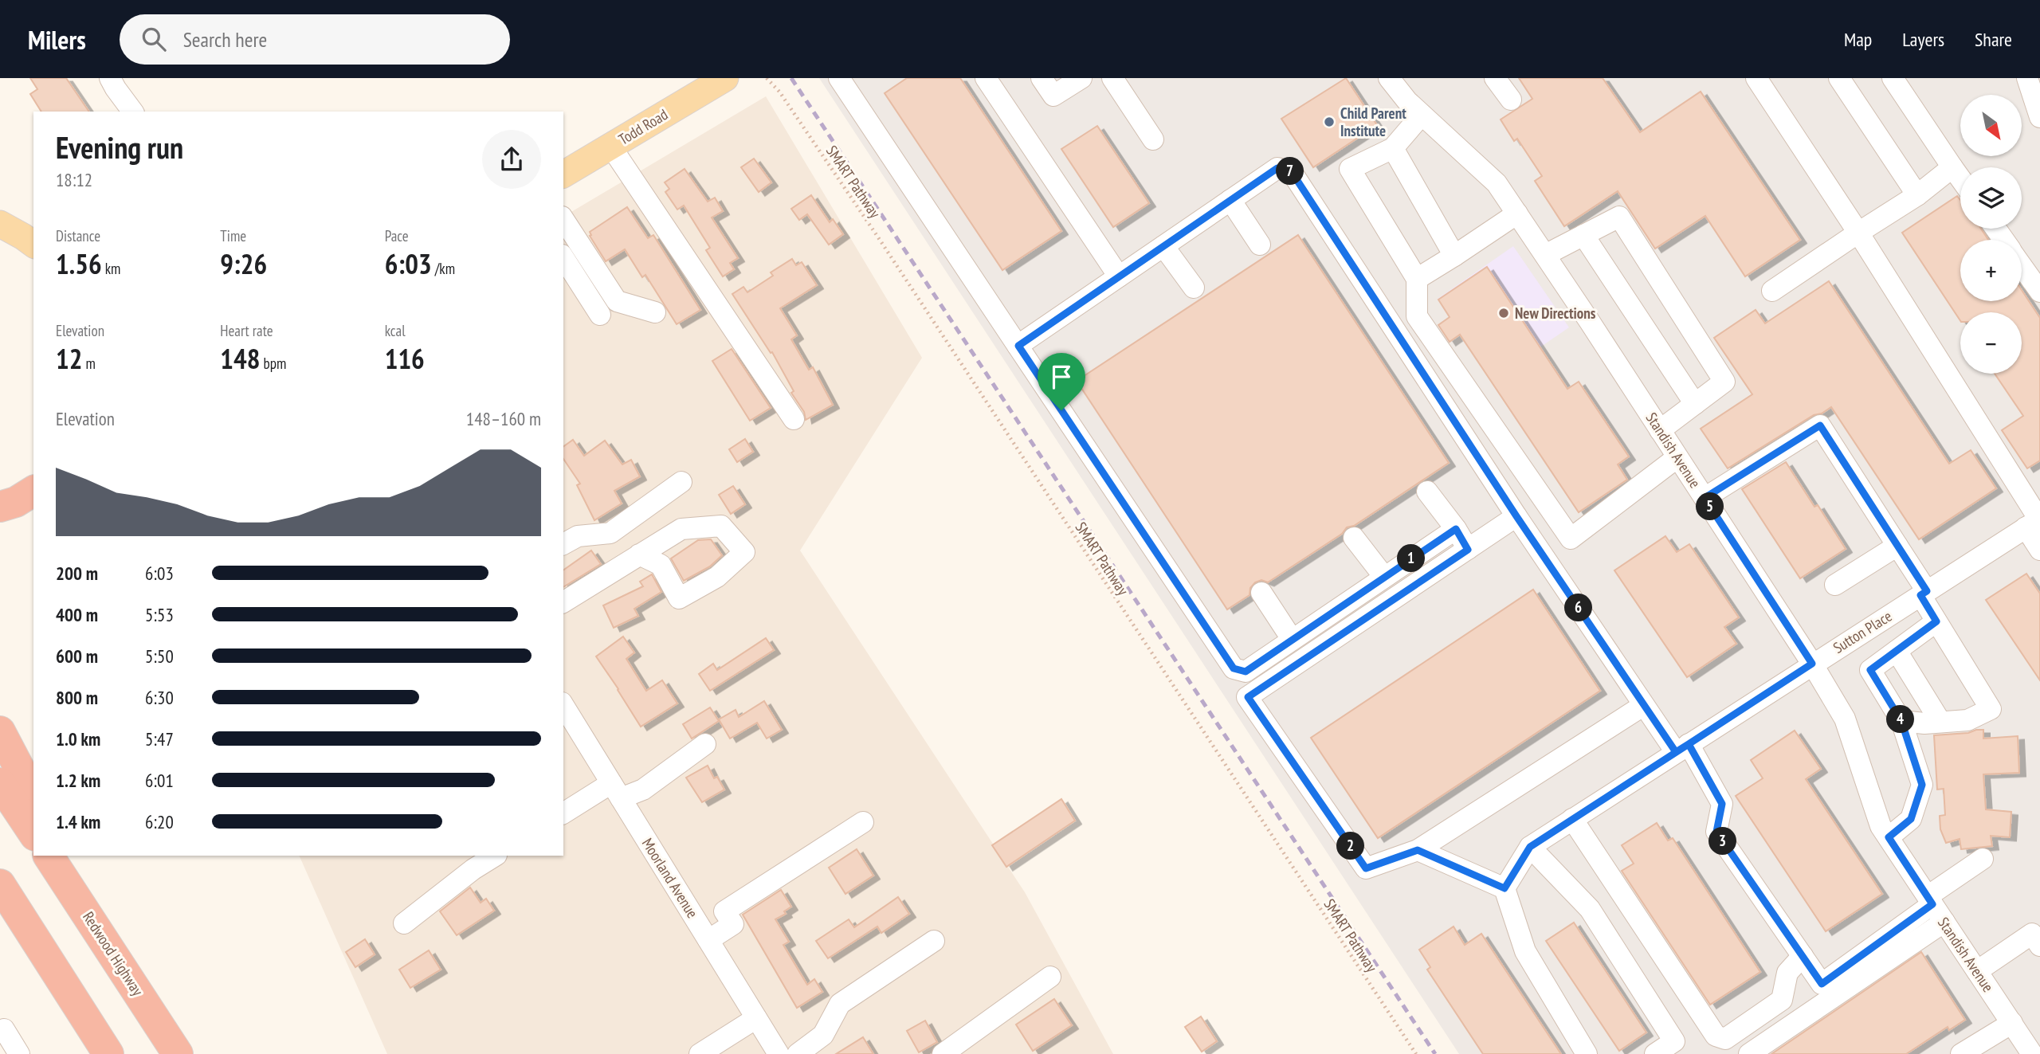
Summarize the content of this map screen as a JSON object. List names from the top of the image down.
{
  "streets": {
    "highway": ["Redwood Highway"],
    "main road": ["Todd Road"],
    "street": ["Standish Avenue", "Sutton Place", "Moorland Avenue"],
    "path": ["SMART Pathway"]
  },
  "crossings": [
    ["Standish Avenue", "Sutton Place"]
  ],
  "places": ["Child Parent Institute", "New Directions"],
  "north": "bottom right",
  "page": {
    "header": "Milers",
    "search": "Search here",
    "nav": ["Map", "Layers", "Share"],
    "map_buttons": ["+", "−"],
    "heading": ["Evening run", "18:12"],
    "pins": [
      "7",
      "5",
      "1",
      "6",
      "4",
      "3",
      "2"
    ],
    "stats": [
      ["Distance", "1.56 km"],
      ["Time", "9:26"],
      ["Pace", "6:03 /km"],
      ["Elevation", "12 m"],
      ["Heart rate", "148 bpm"],
      ["kcal", "116"]
    ],
    "chart": ["Elevation", "148–160 m"],
    "list": [
      {
        "name": "200 m",
        "note": "6:03"
      },
      {
        "name": "400 m",
        "note": "5:53"
      },
      {
        "name": "600 m",
        "note": "5:50"
      },
      {
        "name": "800 m",
        "note": "6:30"
      },
      {
        "name": "1.0 km",
        "note": "5:47"
      },
      {
        "name": "1.2 km",
        "note": "6:01"
      },
      {
        "name": "1.4 km",
        "note": "6:20"
      }
    ]
  }
}
